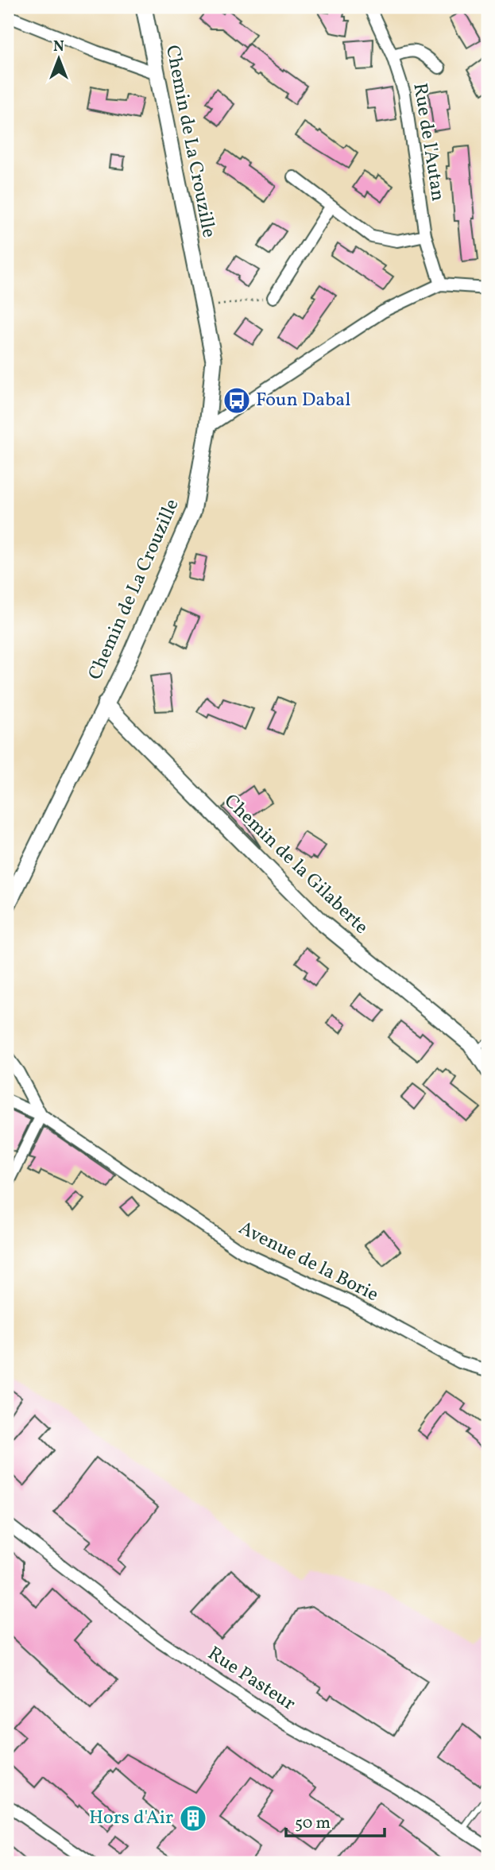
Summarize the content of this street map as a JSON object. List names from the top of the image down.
{
  "streets": {
    "street": [
      "Chemin de La Crouzille",
      "Rue de l'Autan",
      "Chemin de la Gilaberte",
      "Avenue de la Borie",
      "Rue Pasteur"
    ]
  },
  "crossings": [
    ["Chemin de La Crouzille", "Chemin de la Gilaberte"]
  ],
  "places": {
    "bus stop": ["Foun Dabal"],
    "building": ["Hors d'Air"]
  },
  "scale_bar": "50 m",
  "north": "top"
}
